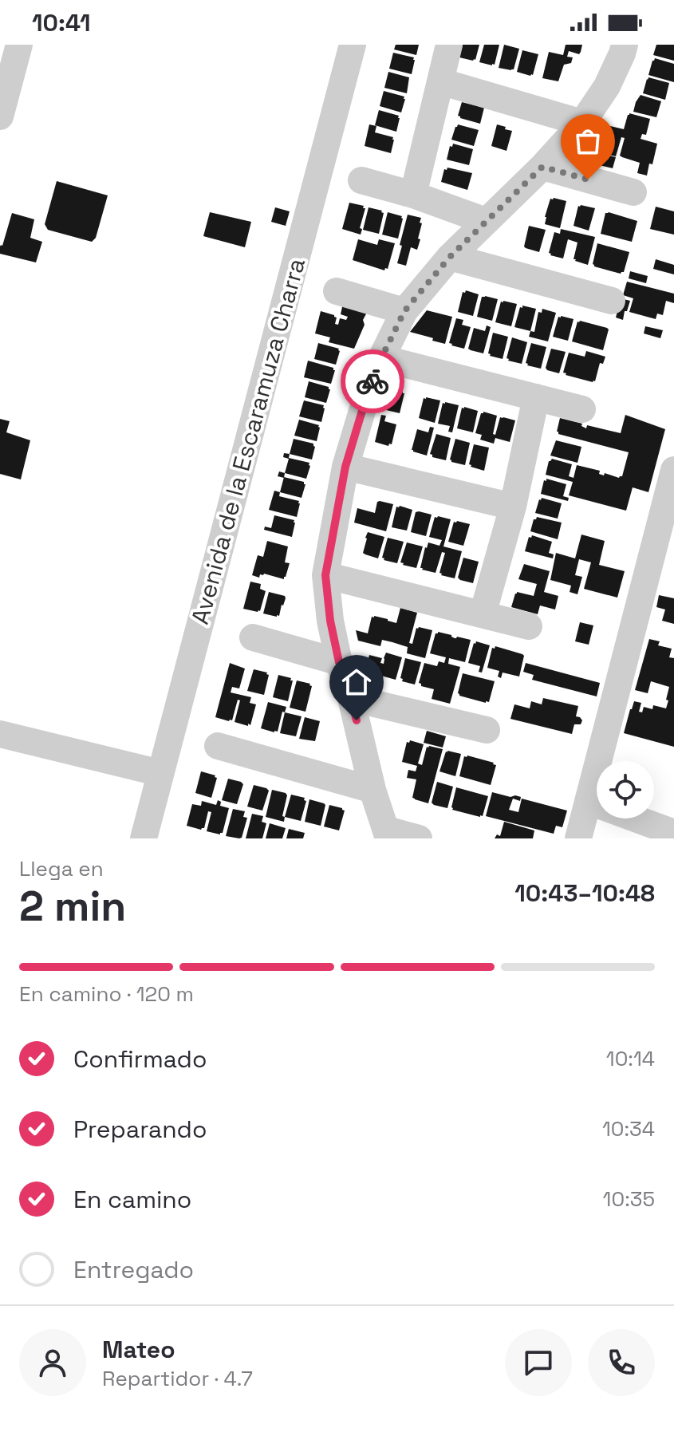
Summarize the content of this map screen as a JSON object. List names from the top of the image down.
{
  "streets": {
    "street": ["Avenida de la Escaramuza Charra"]
  },
  "page": {
    "status": "10:41",
    "heading": ["2 min", "Llega en", "10:43–10:48"],
    "panel": ["Mateo", "Repartidor · 4.7"],
    "bar": "En camino · 120 m",
    "list": [
      ["Confirmado", "10:14"],
      ["Preparando", "10:34"],
      ["En camino", "10:35"],
      "Entregado"
    ]
  }
}
